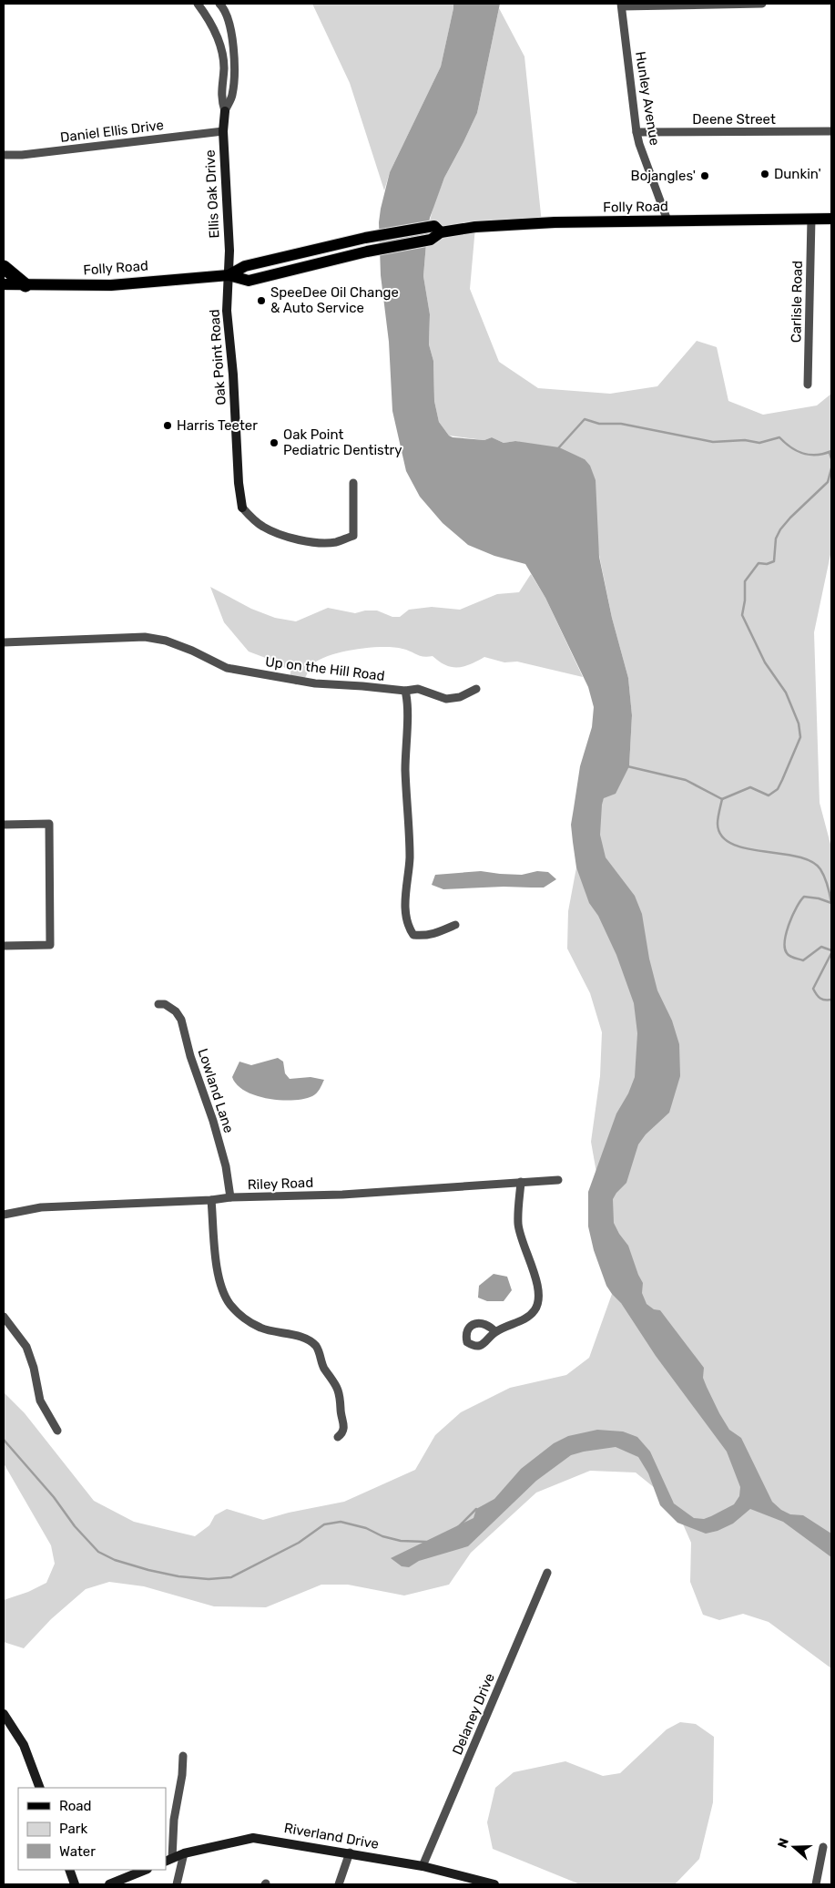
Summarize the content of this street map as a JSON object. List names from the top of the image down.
{
  "streets": {
    "main road": ["Folly Road"],
    "street": [
      "Hunley Avenue",
      "Deene Street",
      "Daniel Ellis Drive",
      "Ellis Oak Drive",
      "Carlisle Road",
      "Oak Point Road",
      "Up on the Hill Road",
      "Lowland Lane",
      "Riley Road",
      "Delaney Drive",
      "Riverland Drive"
    ]
  },
  "crossings": [
    ["Hunley Avenue", "Deene Street"],
    ["Hunley Avenue", "Folly Road"],
    ["Daniel Ellis Drive", "Ellis Oak Drive"],
    ["Ellis Oak Drive", "Folly Road"],
    ["Ellis Oak Drive", "Oak Point Road"],
    ["Folly Road", "Carlisle Road"],
    ["Folly Road", "Oak Point Road"],
    ["Lowland Lane", "Riley Road"],
    ["Delaney Drive", "Riverland Drive"]
  ],
  "places": [
    "Dunkin'",
    "Bojangles'",
    "SpeeDee Oil Change & Auto Service",
    "Harris Teeter",
    "Oak Point Pediatric Dentistry"
  ],
  "legend": ["Road", "Park", "Water"],
  "north": "left"
}
